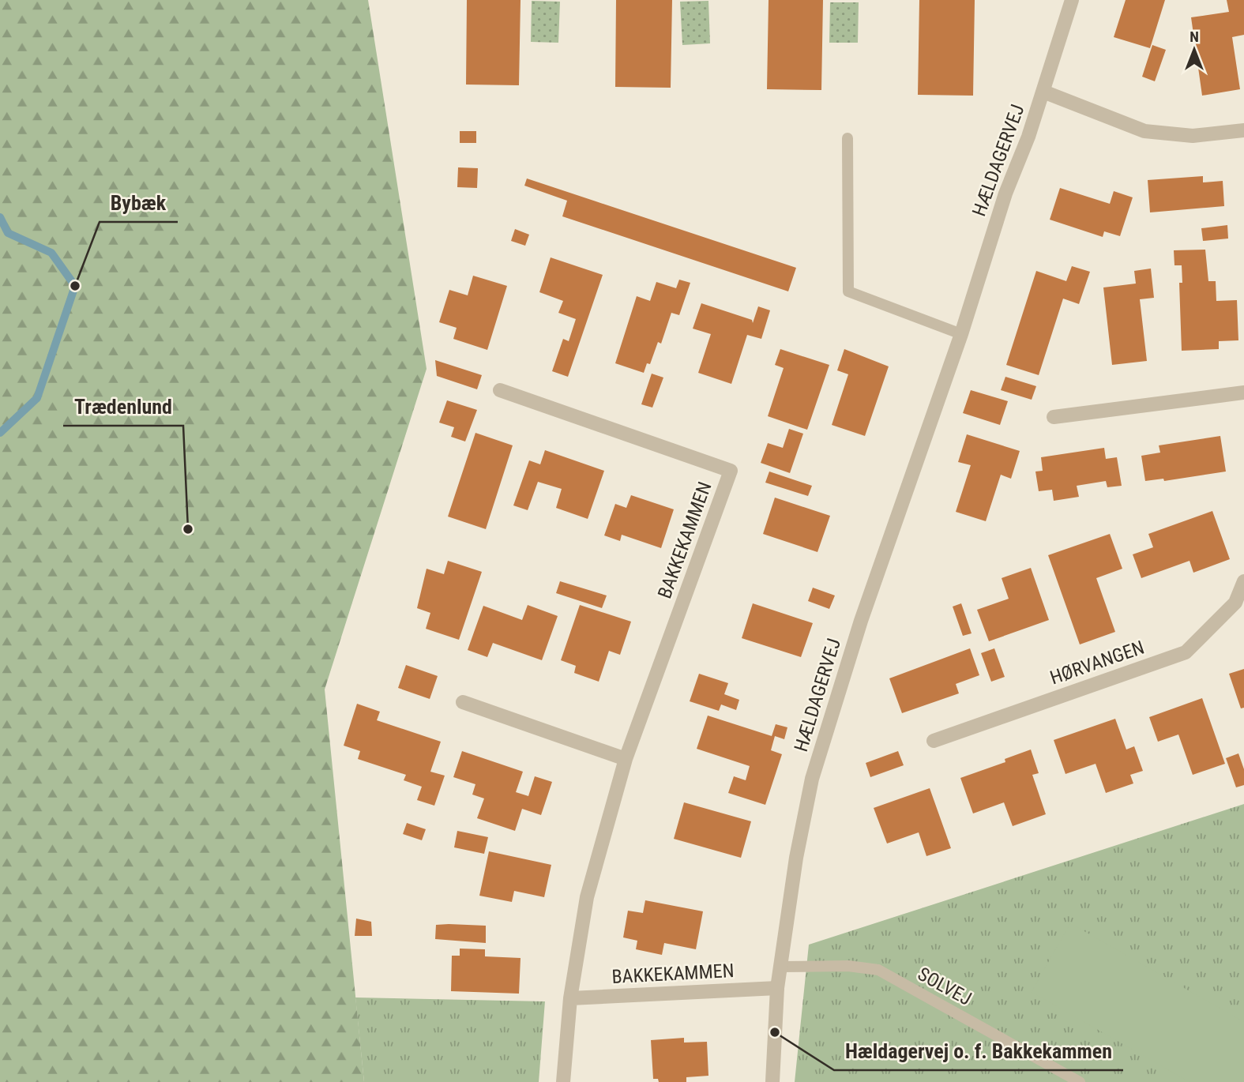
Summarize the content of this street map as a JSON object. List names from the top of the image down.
{
  "streets": {
    "street": ["HÆLDAGERVEJ", "BAKKEKAMMEN", "HØRVANGEN"],
    "lane": ["SOLVEJ"]
  },
  "crossings": [
    ["HÆLDAGERVEJ", "BAKKEKAMMEN"],
    ["HÆLDAGERVEJ", "SOLVEJ"]
  ],
  "places": ["Bybæk", "Trædenlund", "Hældagervej o. f. Bakkekammen"],
  "north": "top"
}
